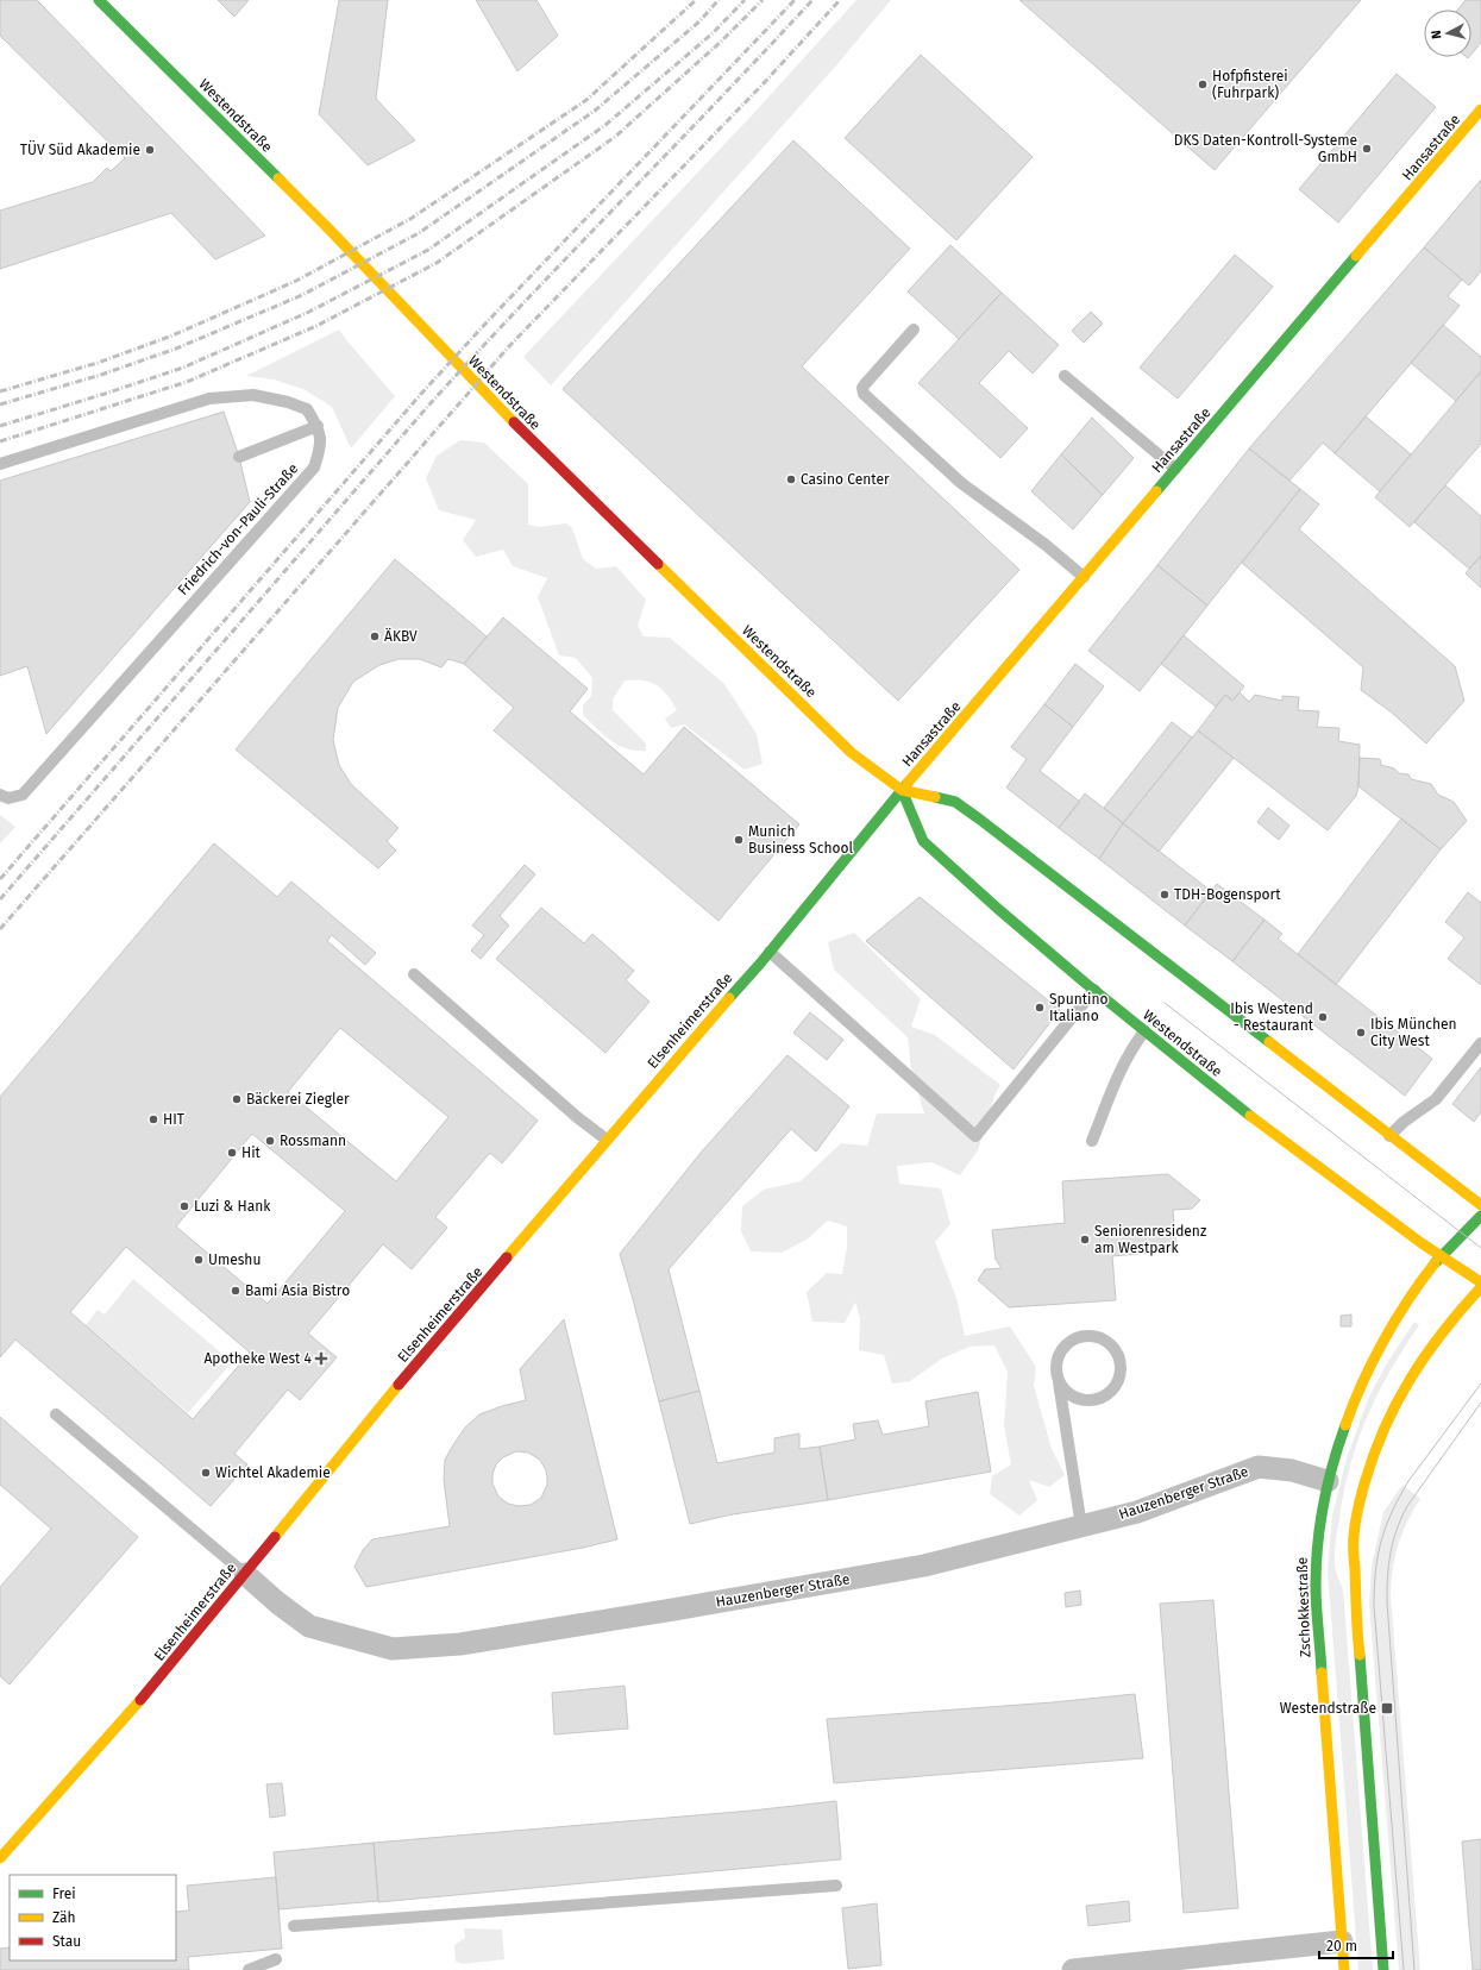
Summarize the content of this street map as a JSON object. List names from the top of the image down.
{
  "streets": {
    "main road": [
      "Westendstraße",
      "Hansastraße",
      "Elsenheimerstraße",
      "Zschokkestraße"
    ],
    "street": ["Hauzenberger Straße"],
    "lane": ["Friedrich-von-Pauli-Straße"]
  },
  "crossings": [
    ["Westendstraße", "Hansastraße"],
    ["Westendstraße", "Elsenheimerstraße"],
    ["Westendstraße", "Zschokkestraße"],
    ["Hansastraße", "Elsenheimerstraße"],
    ["Elsenheimerstraße", "Hauzenberger Straße"],
    ["Hauzenberger Straße", "Zschokkestraße"]
  ],
  "places": {
    "other": [
      "Hofpfisterei (Fuhrpark)",
      "DKS Daten-Kontroll-Systeme GmbH",
      "TÜV Süd Akademie",
      "Casino Center",
      "ÄKBV",
      "Munich Business School",
      "TDH-Bogensport",
      "Spuntino Italiano",
      "Ibis Westend - Restaurant",
      "Ibis München City West",
      "Bäckerei Ziegler",
      "HIT",
      "Rossmann",
      "Hit",
      "Luzi & Hank",
      "Seniorenresidenz am Westpark",
      "Umeshu",
      "Bami Asia Bistro",
      "Wichtel Akademie"
    ],
    "health": ["Apotheke West 4"],
    "transit": ["Westendstraße"]
  },
  "legend": ["Frei", "Zäh", "Stau"],
  "scale_bar": "20 m",
  "north": "left"
}
